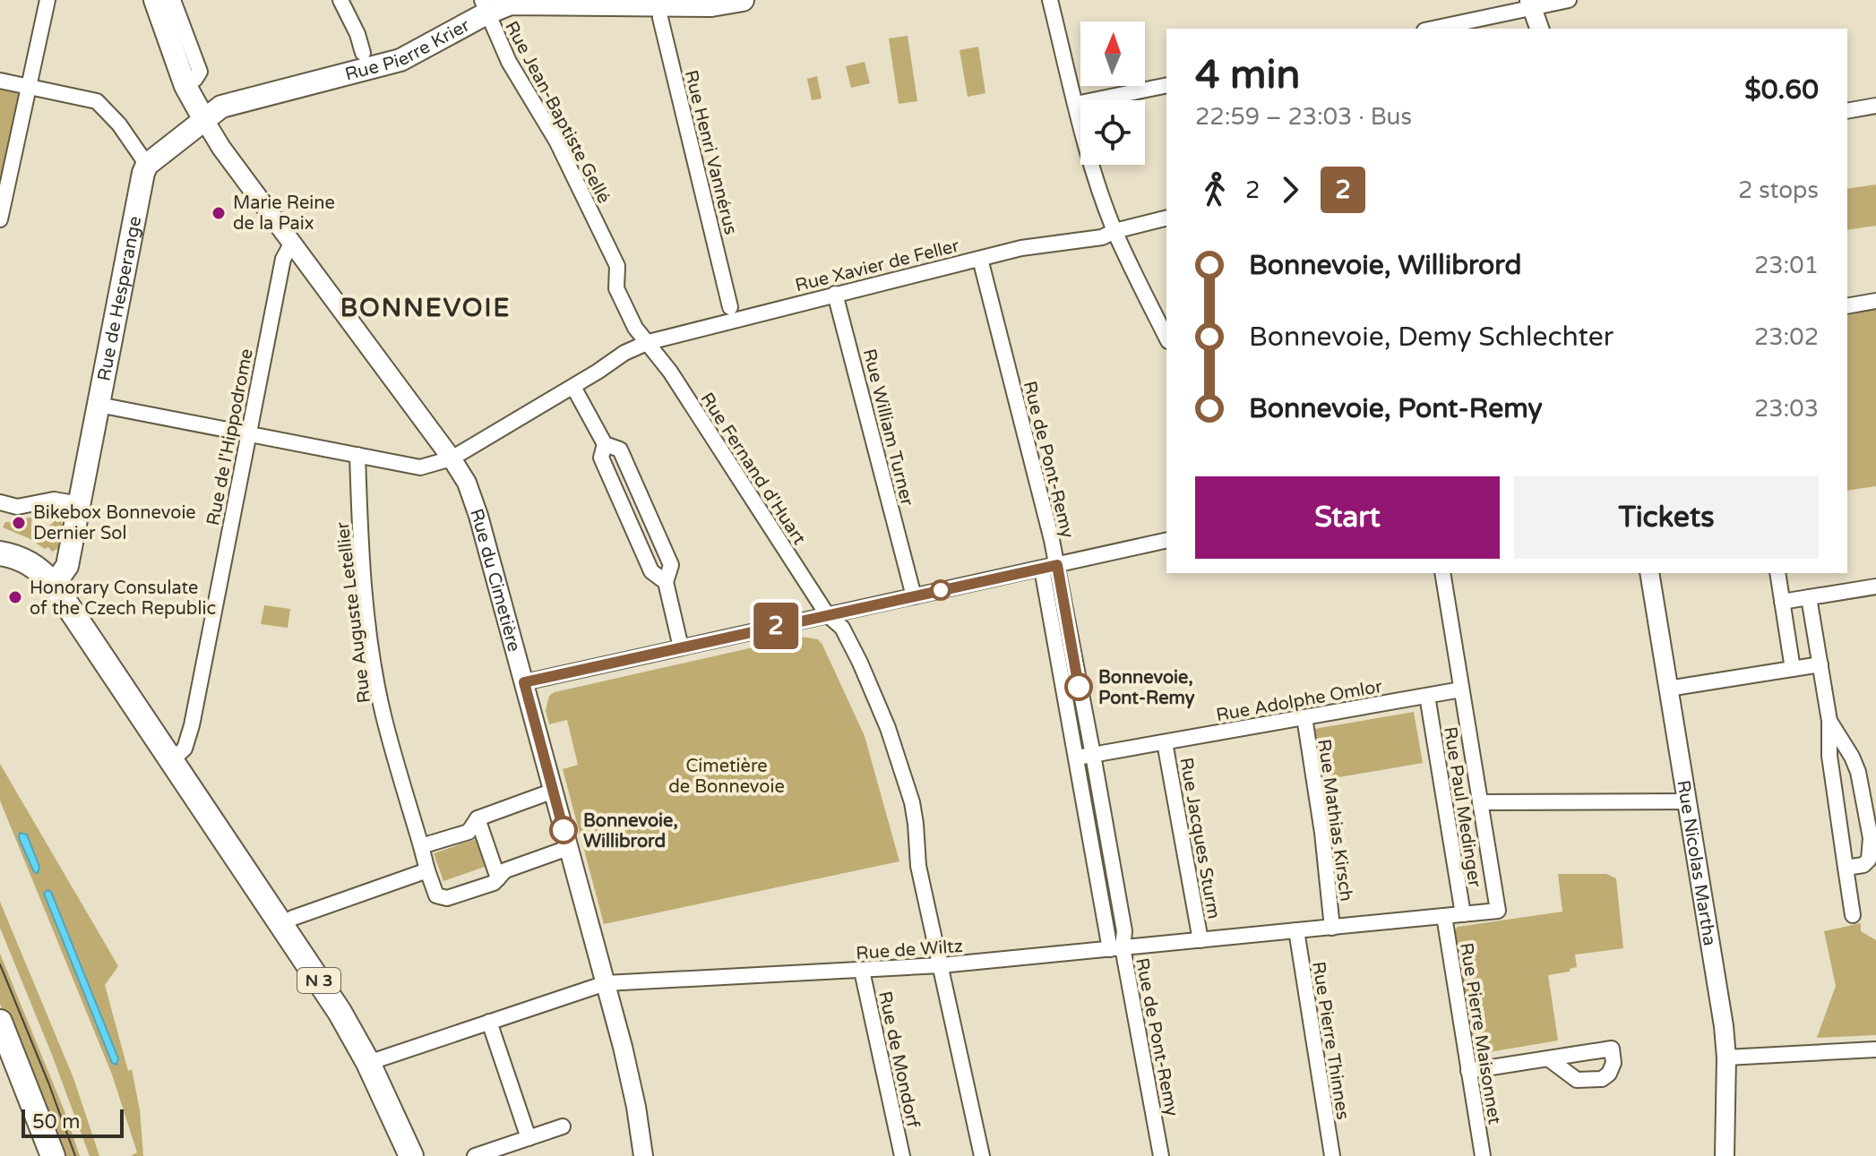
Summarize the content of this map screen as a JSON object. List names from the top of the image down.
{
  "streets": {
    "main road": ["Rue Pierre Krier", "Rue de Hesperange", "N 3"],
    "street": [
      "Rue Jean-Baptiste Gellé",
      "Rue Henri Vannérus",
      "Rue Xavier de Feller",
      "Rue William Turner",
      "Rue de l'Hippodrome",
      "Rue de Pont-Remy",
      "Rue Fernand d'Huart",
      "Rue du Cimetière",
      "Rue Auguste Letellier",
      "Rue Adolphe Omlor",
      "Rue Paul Medinger",
      "Rue Mathias Kirsch",
      "Rue Jacques Sturm",
      "Rue Nicolas Martha",
      "Rue de Wiltz",
      "Rue Pierre Maisonnet",
      "Rue Pierre Thinnes",
      "Rue de Mondorf"
    ]
  },
  "crossings": [
    ["Rue Pierre Krier", "Rue Jean-Baptiste Gellé"],
    ["Rue Pierre Krier", "Rue Henri Vannérus"],
    ["Rue Pierre Krier", "Rue du Cimetière"],
    ["Rue Jean-Baptiste Gellé", "Rue Xavier de Feller"],
    ["Rue Jean-Baptiste Gellé", "Rue Fernand d'Huart"],
    ["Rue Xavier de Feller", "Rue de Hesperange"],
    ["Rue Xavier de Feller", "Rue William Turner"],
    ["Rue Xavier de Feller", "Rue de l'Hippodrome"],
    ["Rue Xavier de Feller", "Rue de Pont-Remy"],
    ["Rue Xavier de Feller", "Rue Fernand d'Huart"],
    ["Rue Xavier de Feller", "Rue du Cimetière"],
    ["Rue Xavier de Feller", "Rue Auguste Letellier"],
    ["Rue de Hesperange", "N 3"],
    ["Rue de l'Hippodrome", "Rue du Cimetière"],
    ["Rue de l'Hippodrome", "N 3"],
    ["Rue de Pont-Remy", "Rue Adolphe Omlor"],
    ["Rue de Pont-Remy", "Rue de Wiltz"],
    ["Rue Fernand d'Huart", "Rue de Wiltz"],
    ["Rue du Cimetière", "Rue de Wiltz"],
    ["Rue Adolphe Omlor", "Rue Paul Medinger"],
    ["Rue Adolphe Omlor", "Rue Mathias Kirsch"],
    ["Rue Adolphe Omlor", "Rue Jacques Sturm"],
    ["Rue Paul Medinger", "Rue de Wiltz"],
    ["Rue Mathias Kirsch", "Rue de Wiltz"],
    ["Rue Jacques Sturm", "Rue de Wiltz"],
    ["Rue de Wiltz", "N 3"],
    ["Rue de Wiltz", "Rue Pierre Maisonnet"],
    ["Rue de Wiltz", "Rue Pierre Thinnes"],
    ["Rue de Wiltz", "Rue de Mondorf"]
  ],
  "districts": ["BONNEVOIE"],
  "parks": ["Cimetière de Bonnevoie"],
  "places": [
    "Marie Reine de la Paix",
    "Bikebox Bonnevoie Dernier Sol",
    "Honorary Consulate of the Czech Republic",
    "Bonnevoie, Pont-Remy",
    "Bonnevoie, Willibrord"
  ],
  "lines": ["bus line 2"],
  "scale_bar": "50 m",
  "north": "top",
  "page": {
    "on_map": "2",
    "heading": ["4 min", "22:59 – 23:03 · Bus", "$0.60"],
    "legs": ["2", "2", "2 stops"],
    "list": [
      {
        "name": "Bonnevoie, Willibrord",
        "value": "23:01"
      },
      {
        "name": "Bonnevoie, Demy Schlechter",
        "value": "23:02"
      },
      {
        "name": "Bonnevoie, Pont-Remy",
        "value": "23:03"
      }
    ],
    "buttons": ["Start", "Tickets"],
    "scale": "50 m"
  }
}
